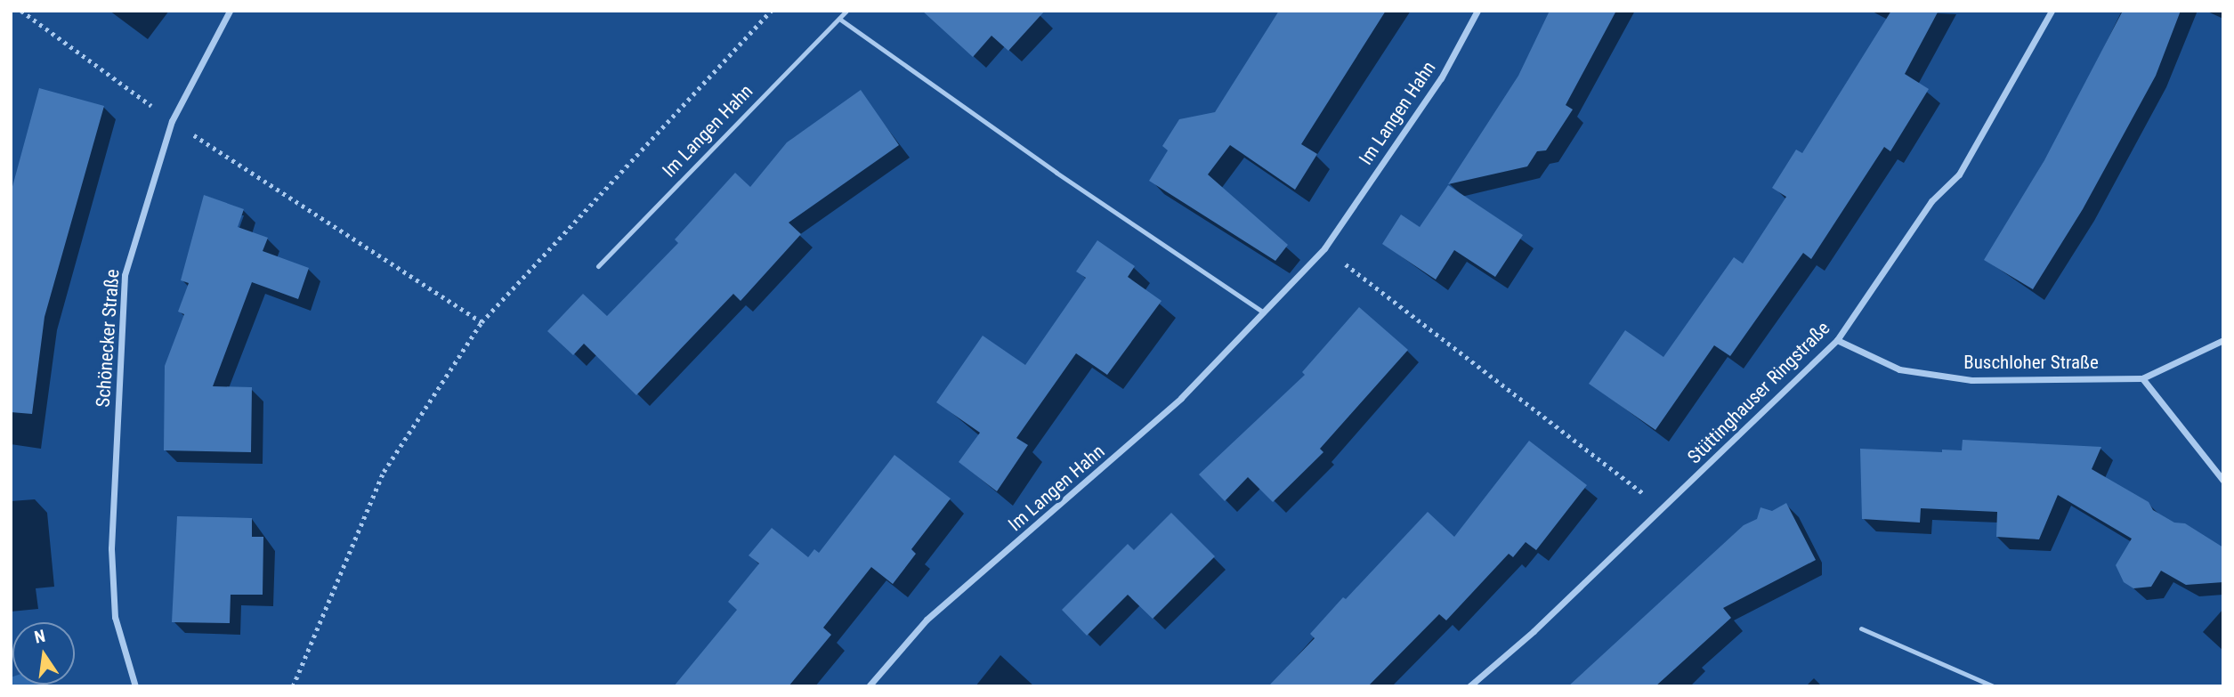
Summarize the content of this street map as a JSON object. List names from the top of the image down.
{
  "streets": {
    "street": [
      "Im Langen Hahn",
      "Schönecker Straße",
      "Buschloher Straße",
      "Stüttinghauser Ringstraße"
    ]
  },
  "crossings": [
    ["Buschloher Straße", "Stüttinghauser Ringstraße"]
  ],
  "north": "top"
}
